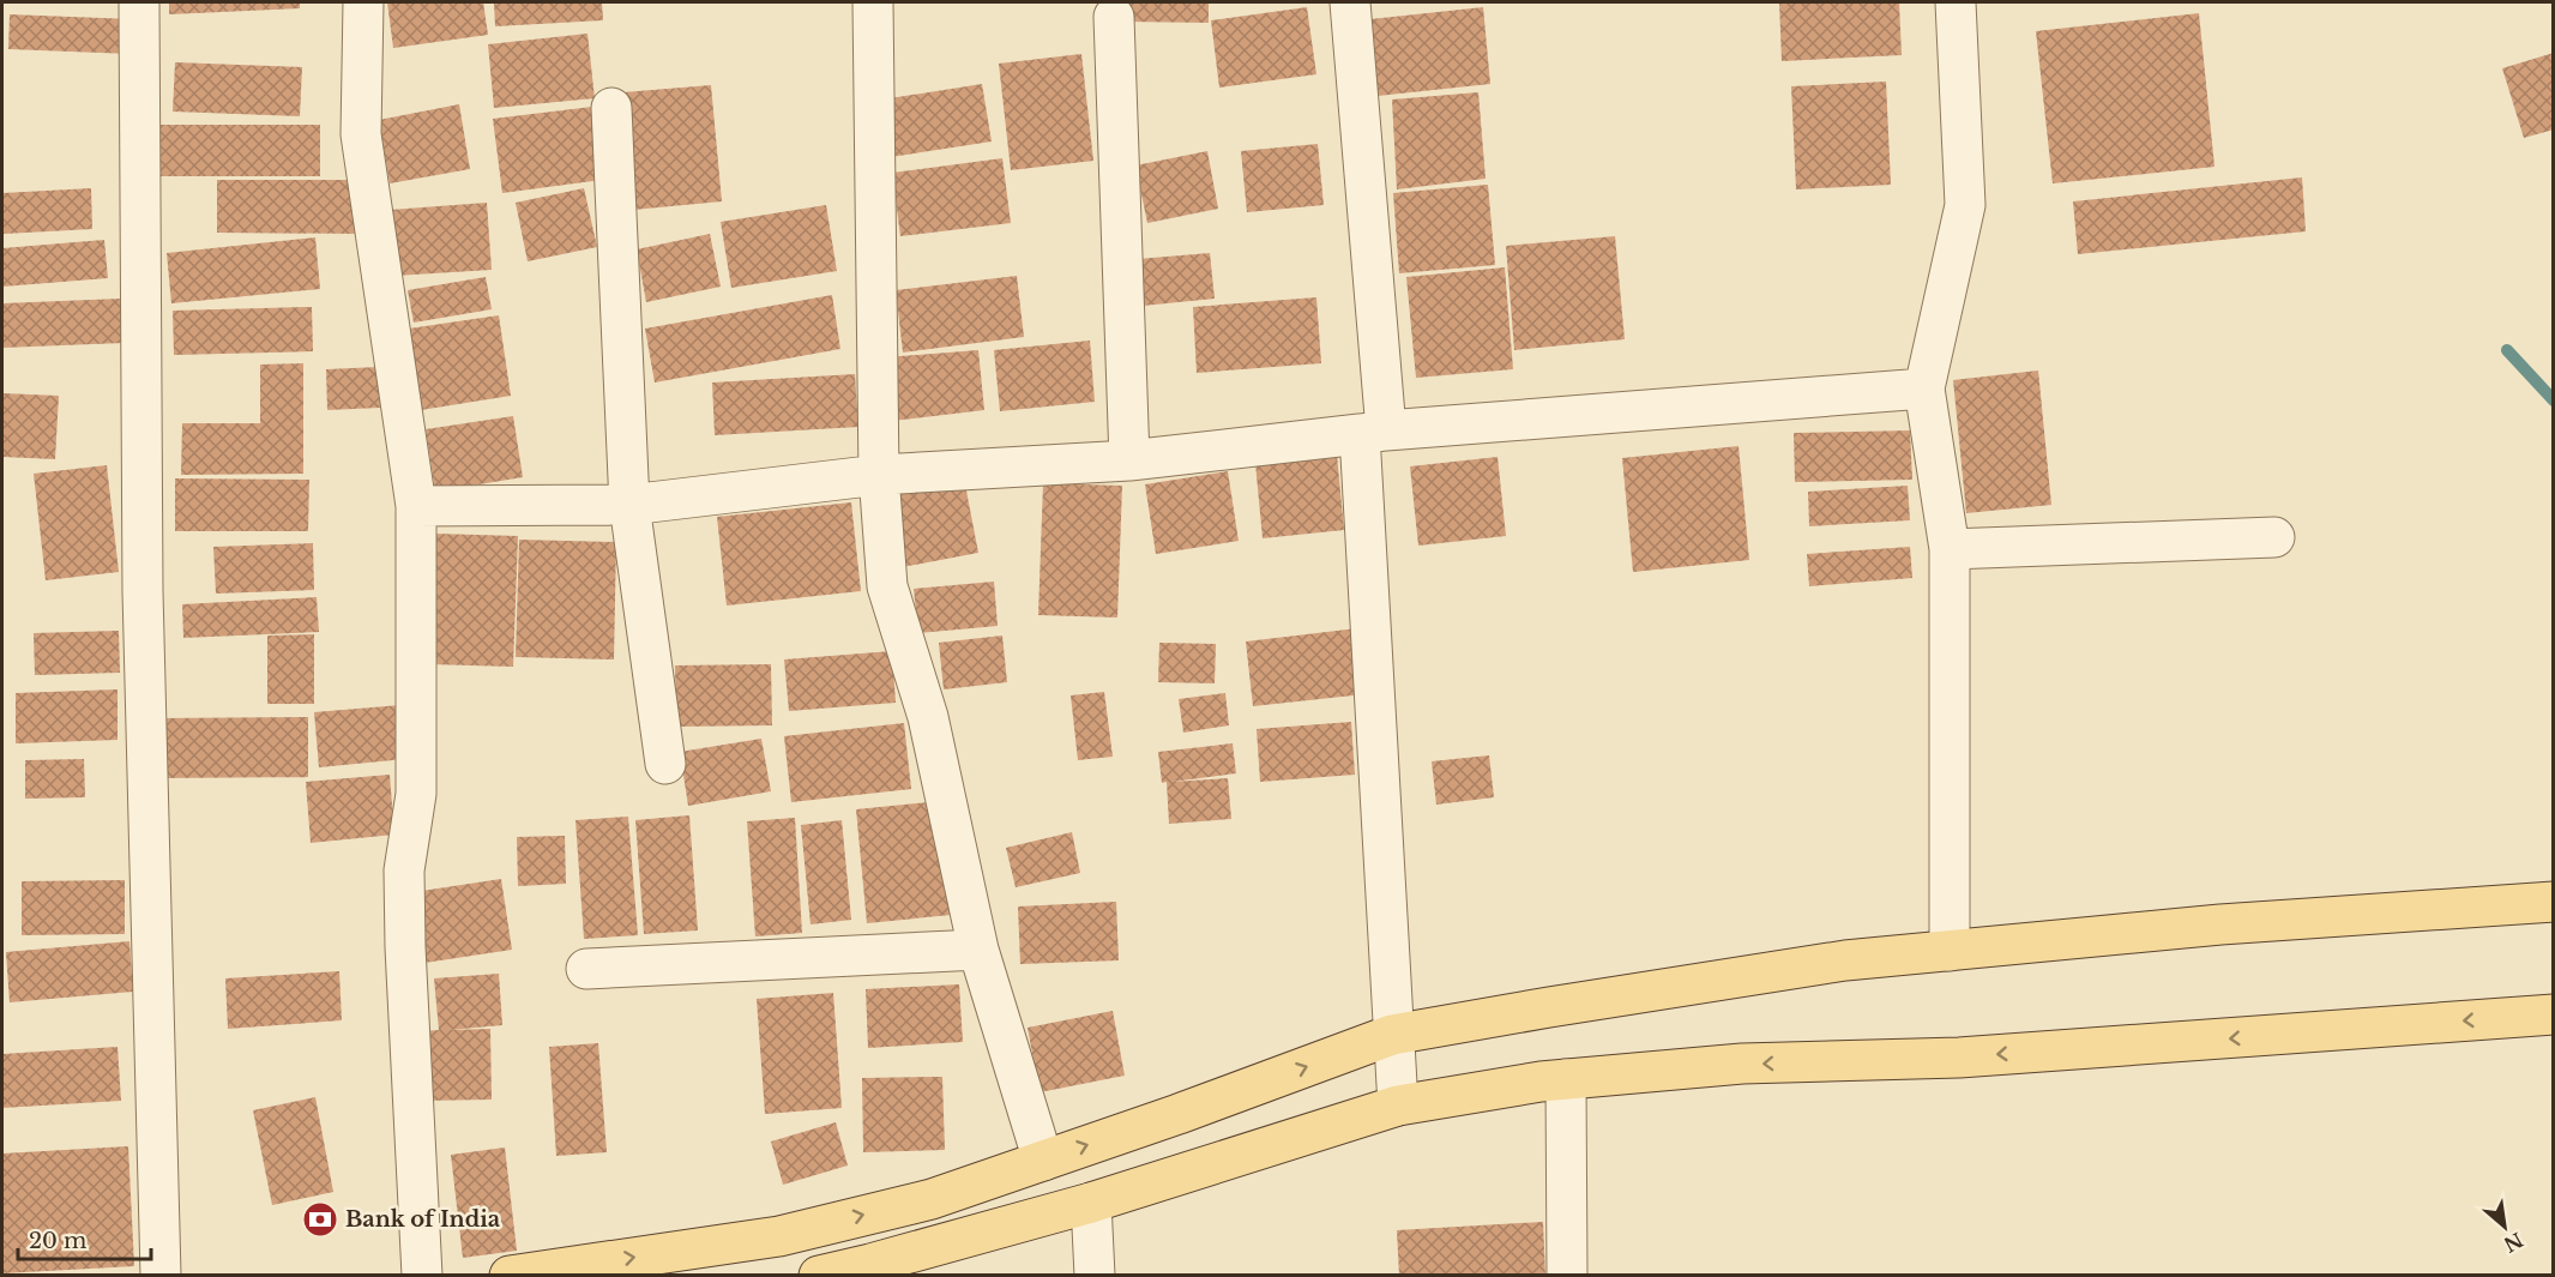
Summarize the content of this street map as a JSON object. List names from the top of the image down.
{
  "places": {
    "bank": ["Bank of India"]
  },
  "scale_bar": "20 m",
  "north": "bottom right"
}
